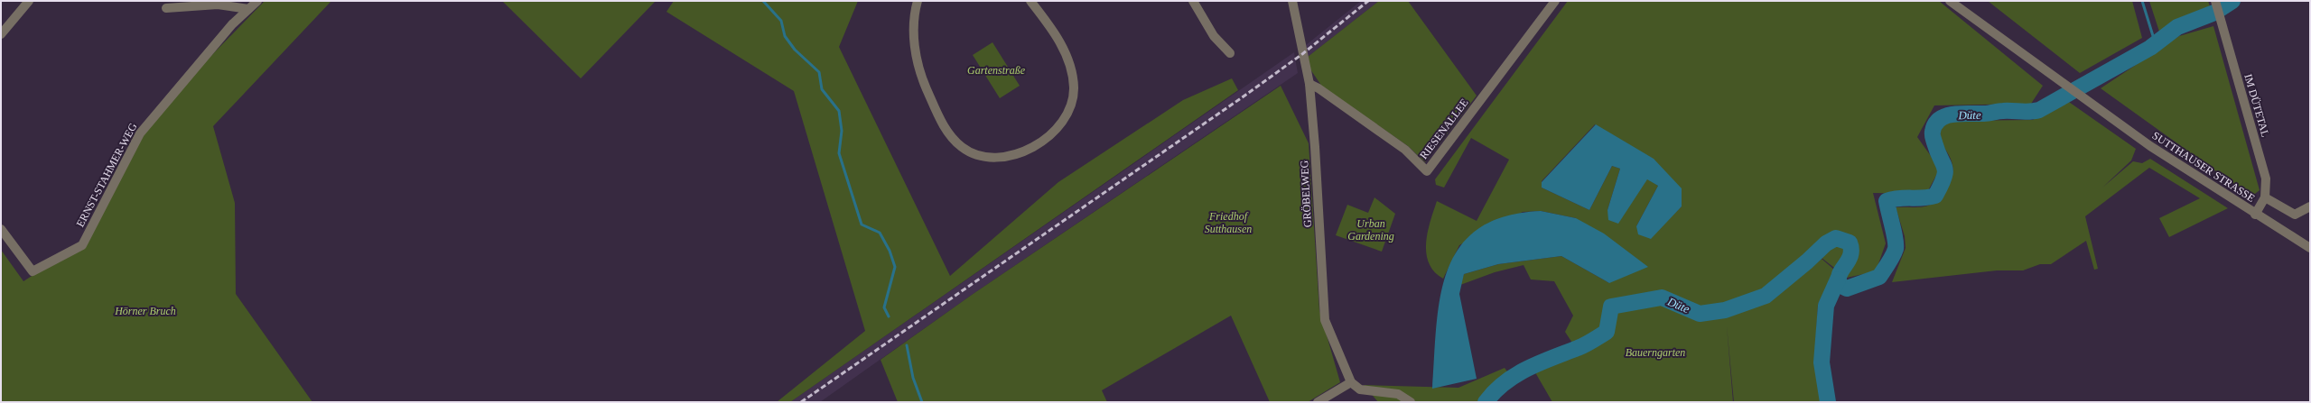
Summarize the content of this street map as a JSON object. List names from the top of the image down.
{
  "streets": {
    "street": [
      "IM DÜTETAL",
      "RIESENALLEE",
      "SUTTHAUSER STRASSE",
      "ERNST-STAHMER-WEG",
      "GRÖBELWEG"
    ]
  },
  "crossings": [
    ["IM DÜTETAL", "SUTTHAUSER STRASSE"],
    ["RIESENALLEE", "GRÖBELWEG"]
  ],
  "water": ["Düte"],
  "parks": [
    "Gartenstraße",
    "Friedhof Sutthausen",
    "Urban Gardening",
    "Hörner Bruch",
    "Bauerngarten"
  ]
}
